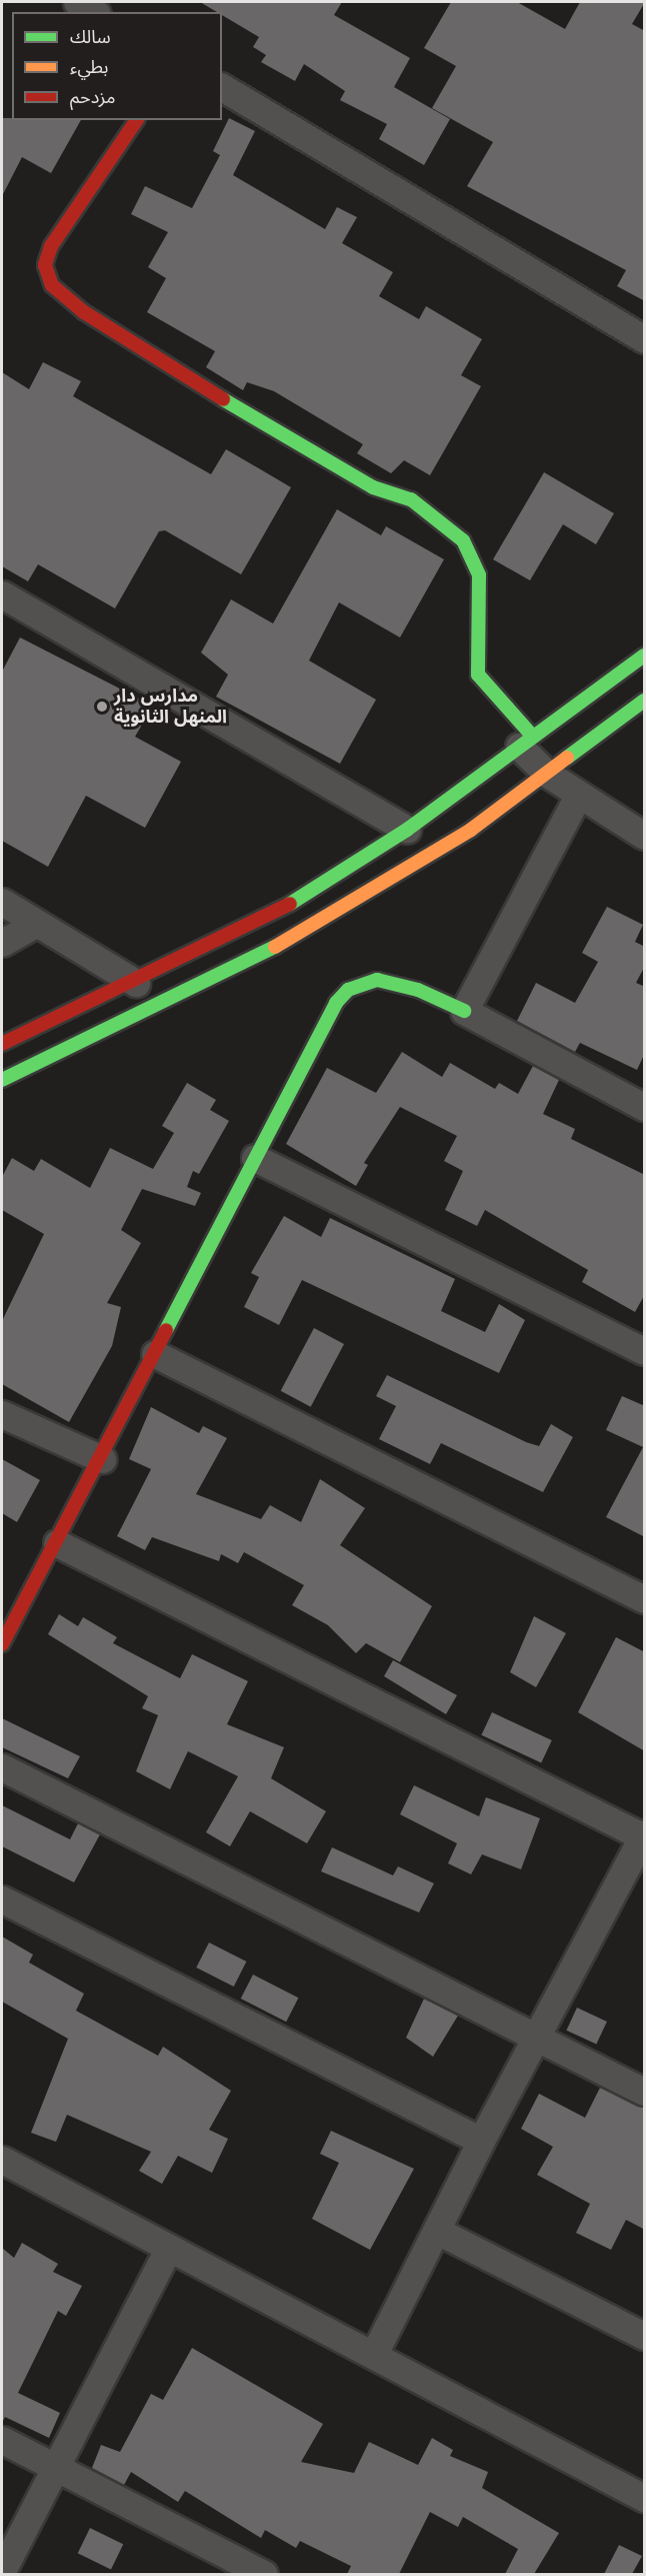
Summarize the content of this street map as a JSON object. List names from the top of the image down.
{
  "places": ["مدارس دار المنهل الثانوية"],
  "legend": ["سالك", "بطيء", "مزدحم"]
}
